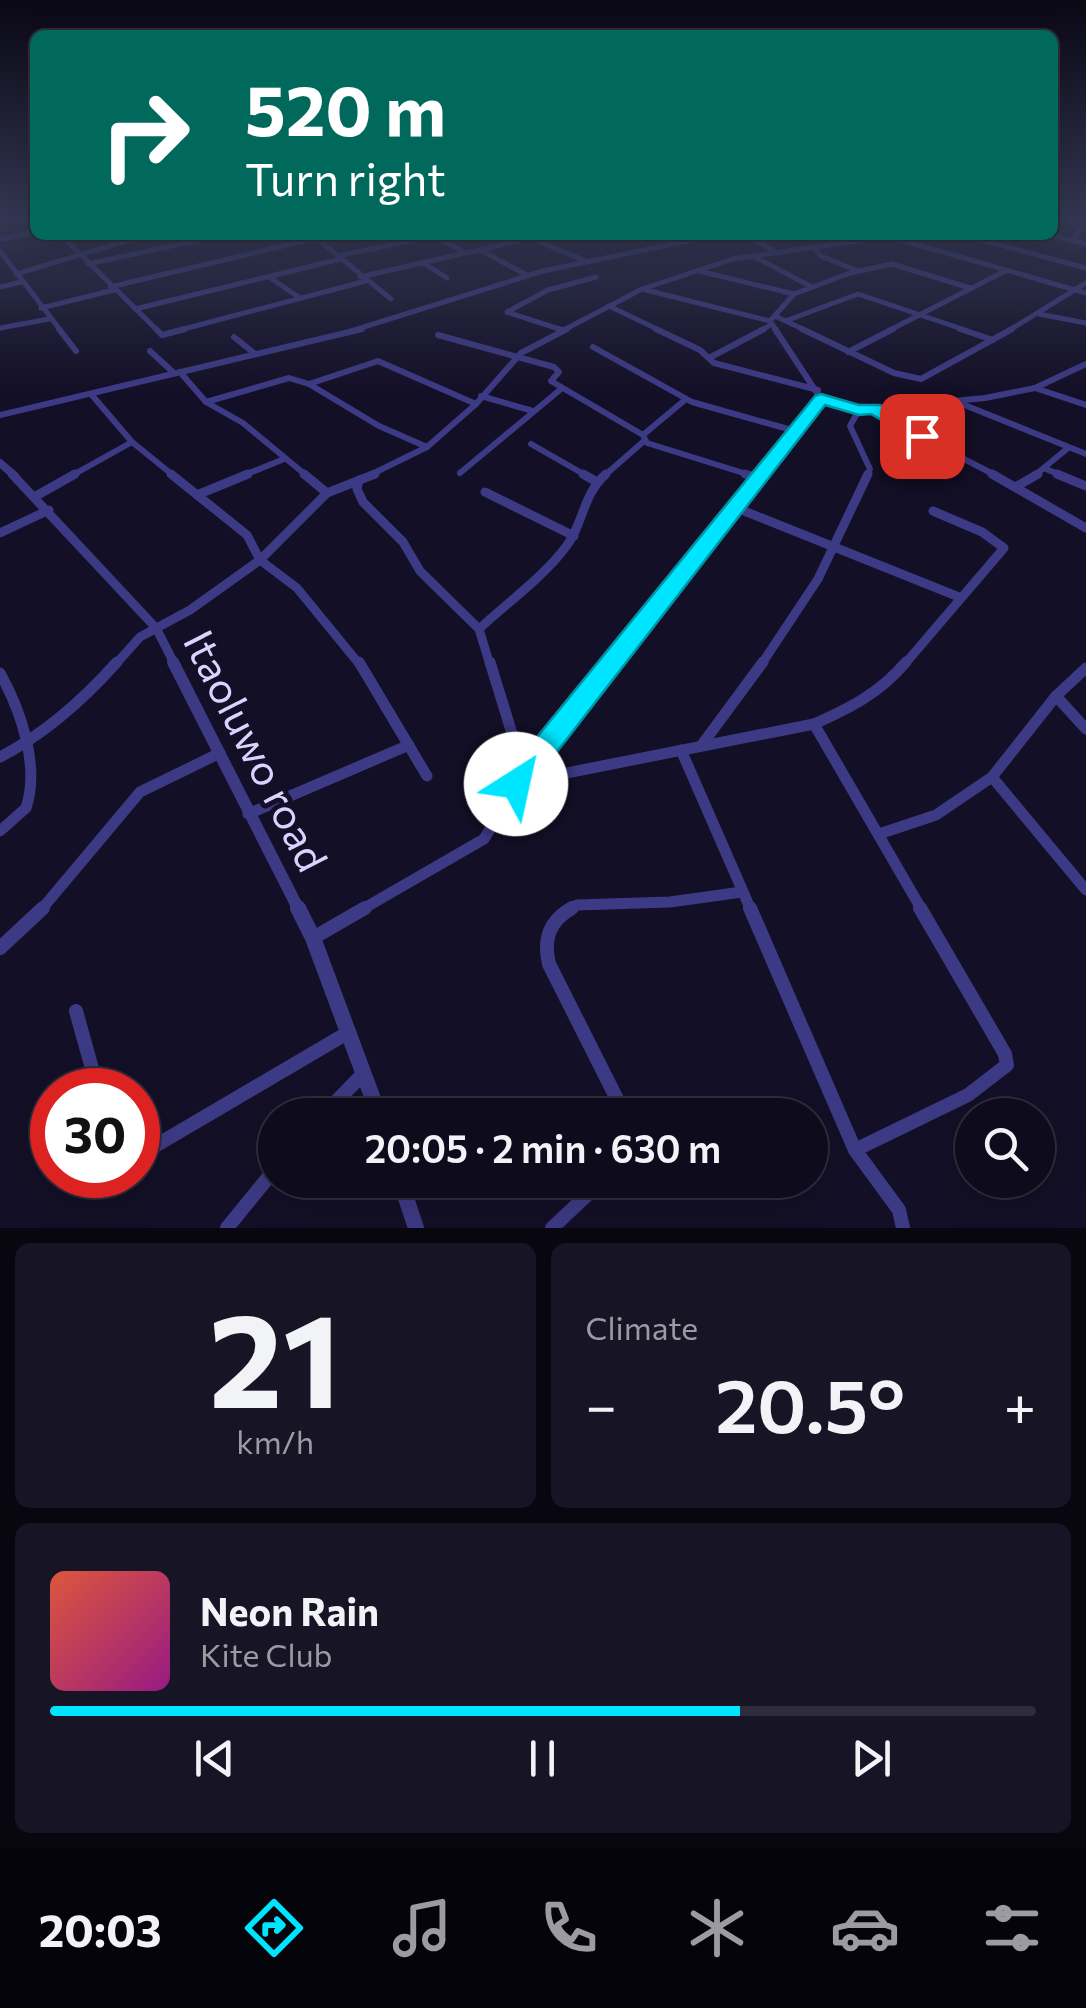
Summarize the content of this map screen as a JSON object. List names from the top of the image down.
{
  "streets": {
    "street": ["Itaoluwo road"]
  },
  "page": {
    "turn": ["520 m", "Turn right"],
    "limit": "30",
    "trip": "20:05 · 2 min · 630 m",
    "tile": [
      ["21", "km/h"],
      "Climate"
    ],
    "heat": ["−", "20.5°", "+"],
    "song": ["Neon Rain", "Kite Club"],
    "tabs": "20:03"
  }
}
